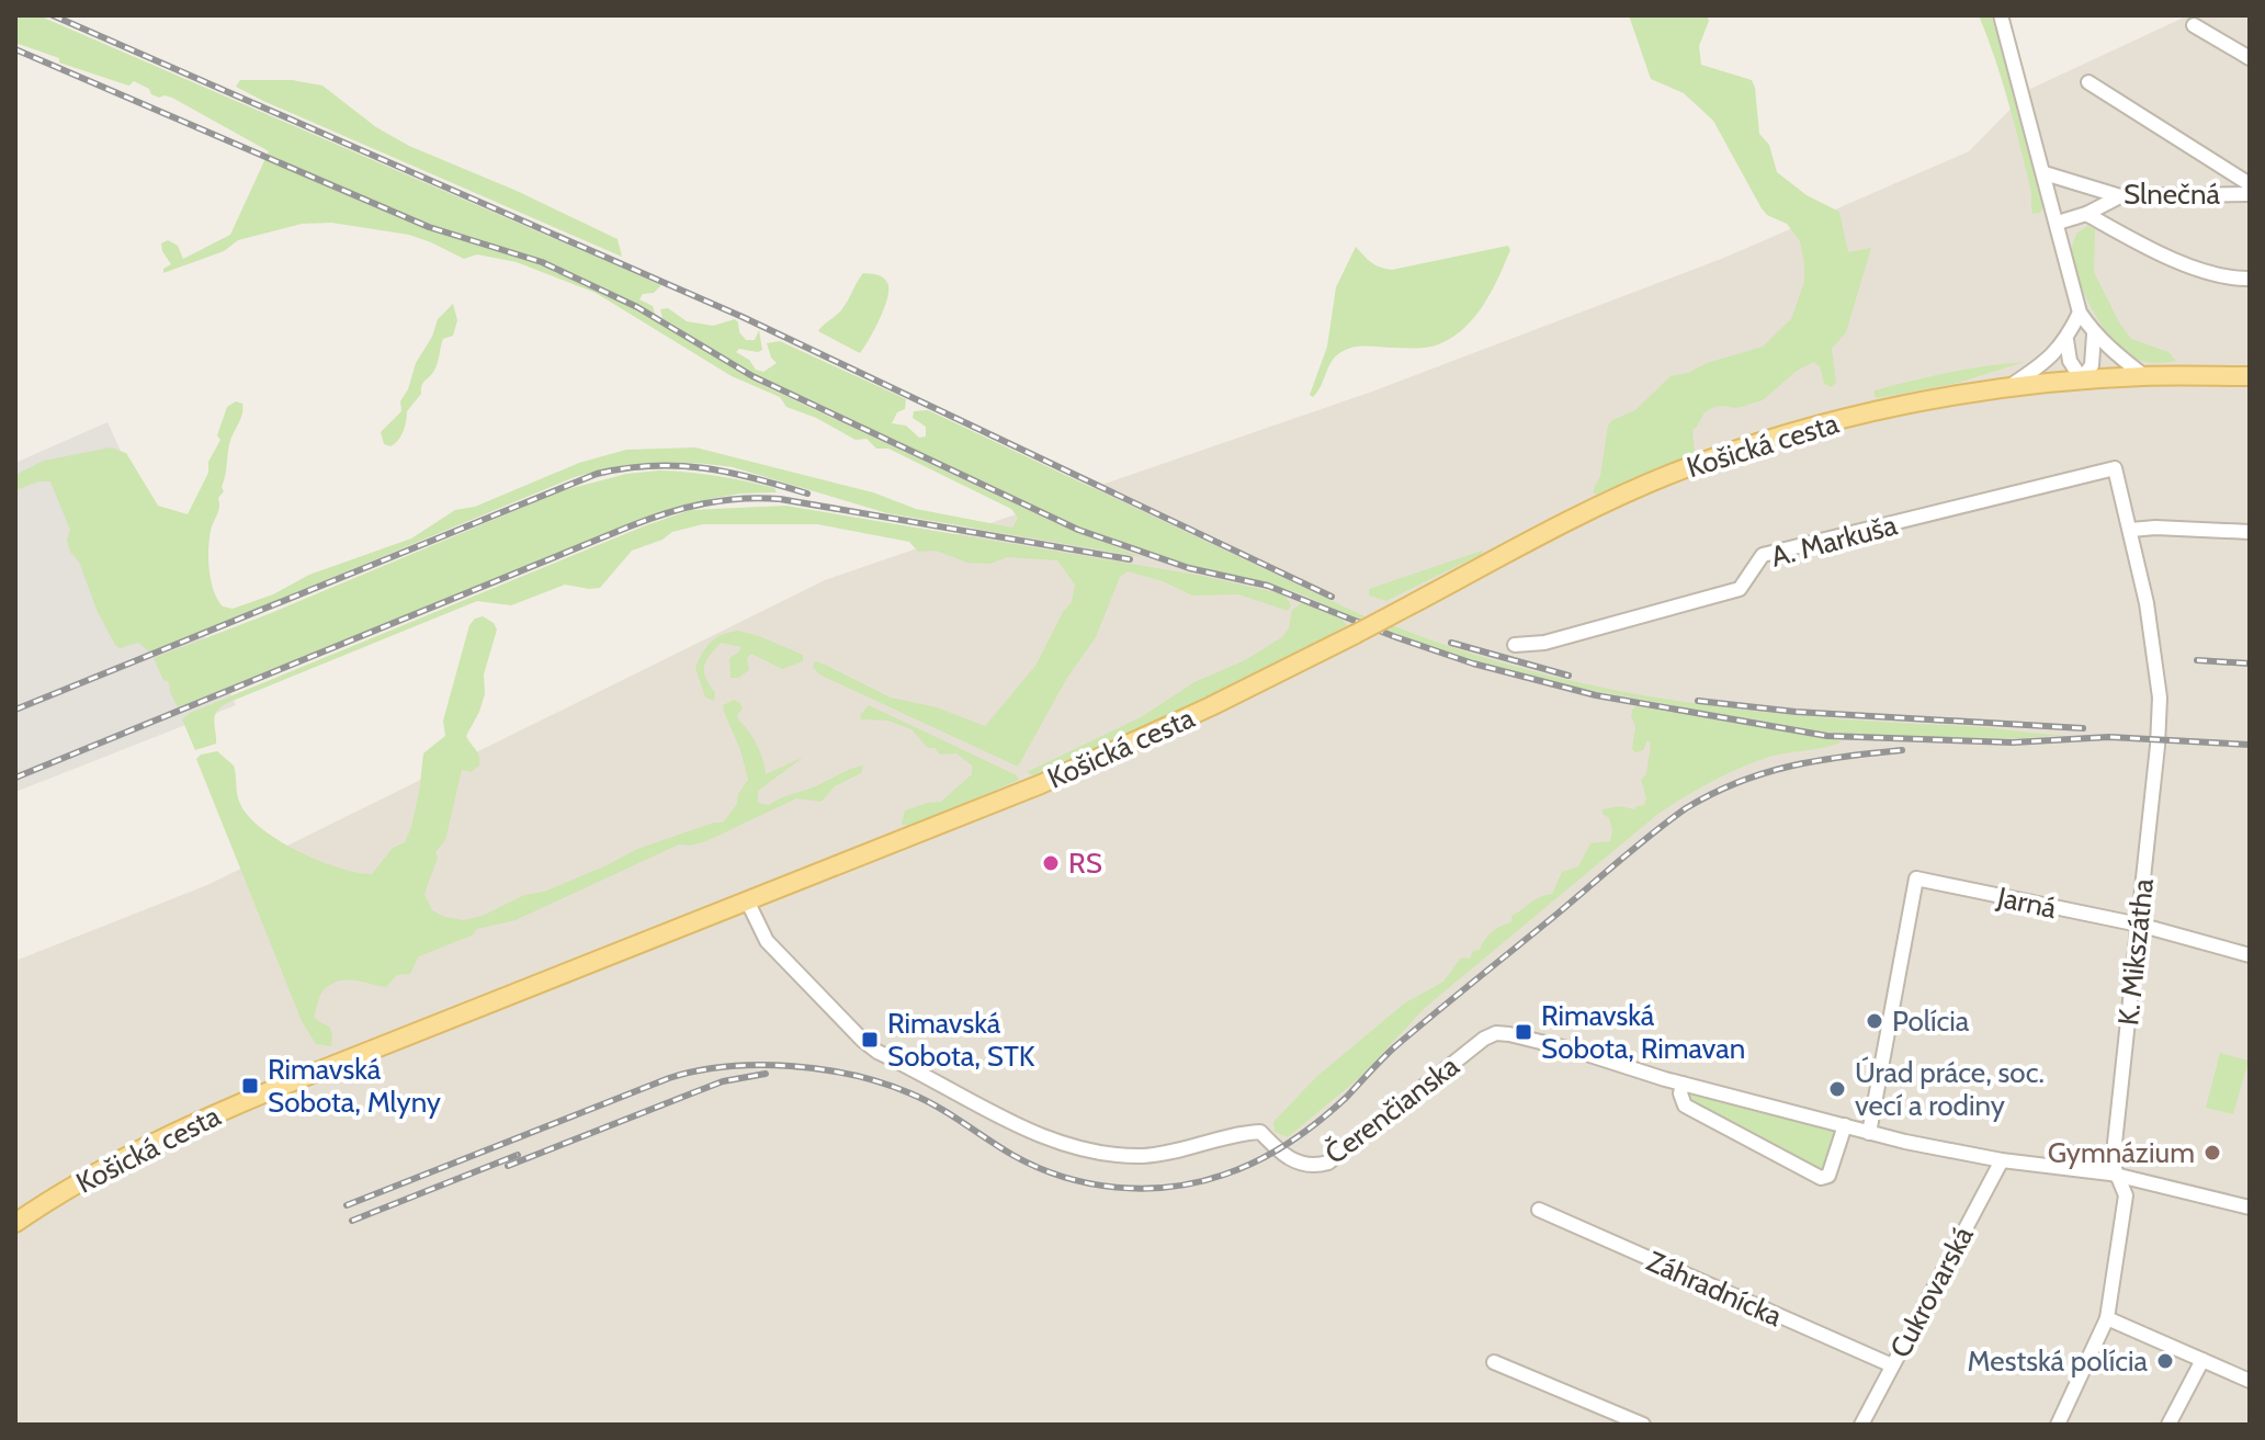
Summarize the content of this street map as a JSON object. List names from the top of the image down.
{
  "streets": {
    "main road": ["Košická cesta"],
    "street": [
      "Slnečná",
      "A. Markuša",
      "Jarná",
      "K. Mikszátha",
      "Čerenčianska",
      "Záhradnícka",
      "Cukrovarská"
    ]
  },
  "crossings": [
    ["Košická cesta", "Čerenčianska"],
    ["A. Markuša", "K. Mikszátha"],
    ["Jarná", "K. Mikszátha"],
    ["Jarná", "Čerenčianska"],
    ["K. Mikszátha", "Čerenčianska"],
    ["Čerenčianska", "Cukrovarská"],
    ["Záhradnícka", "Cukrovarská"]
  ],
  "places": {
    "other": [
      "RS",
      "Polícia",
      "Úrad práce, soc. vecí a rodiny",
      "Gymnázium",
      "Mestská polícia"
    ],
    "transit": ["Rimavská Sobota, Rimavan", "Rimavská Sobota, STK", "Rimavská Sobota, Mlyny"]
  }
}
